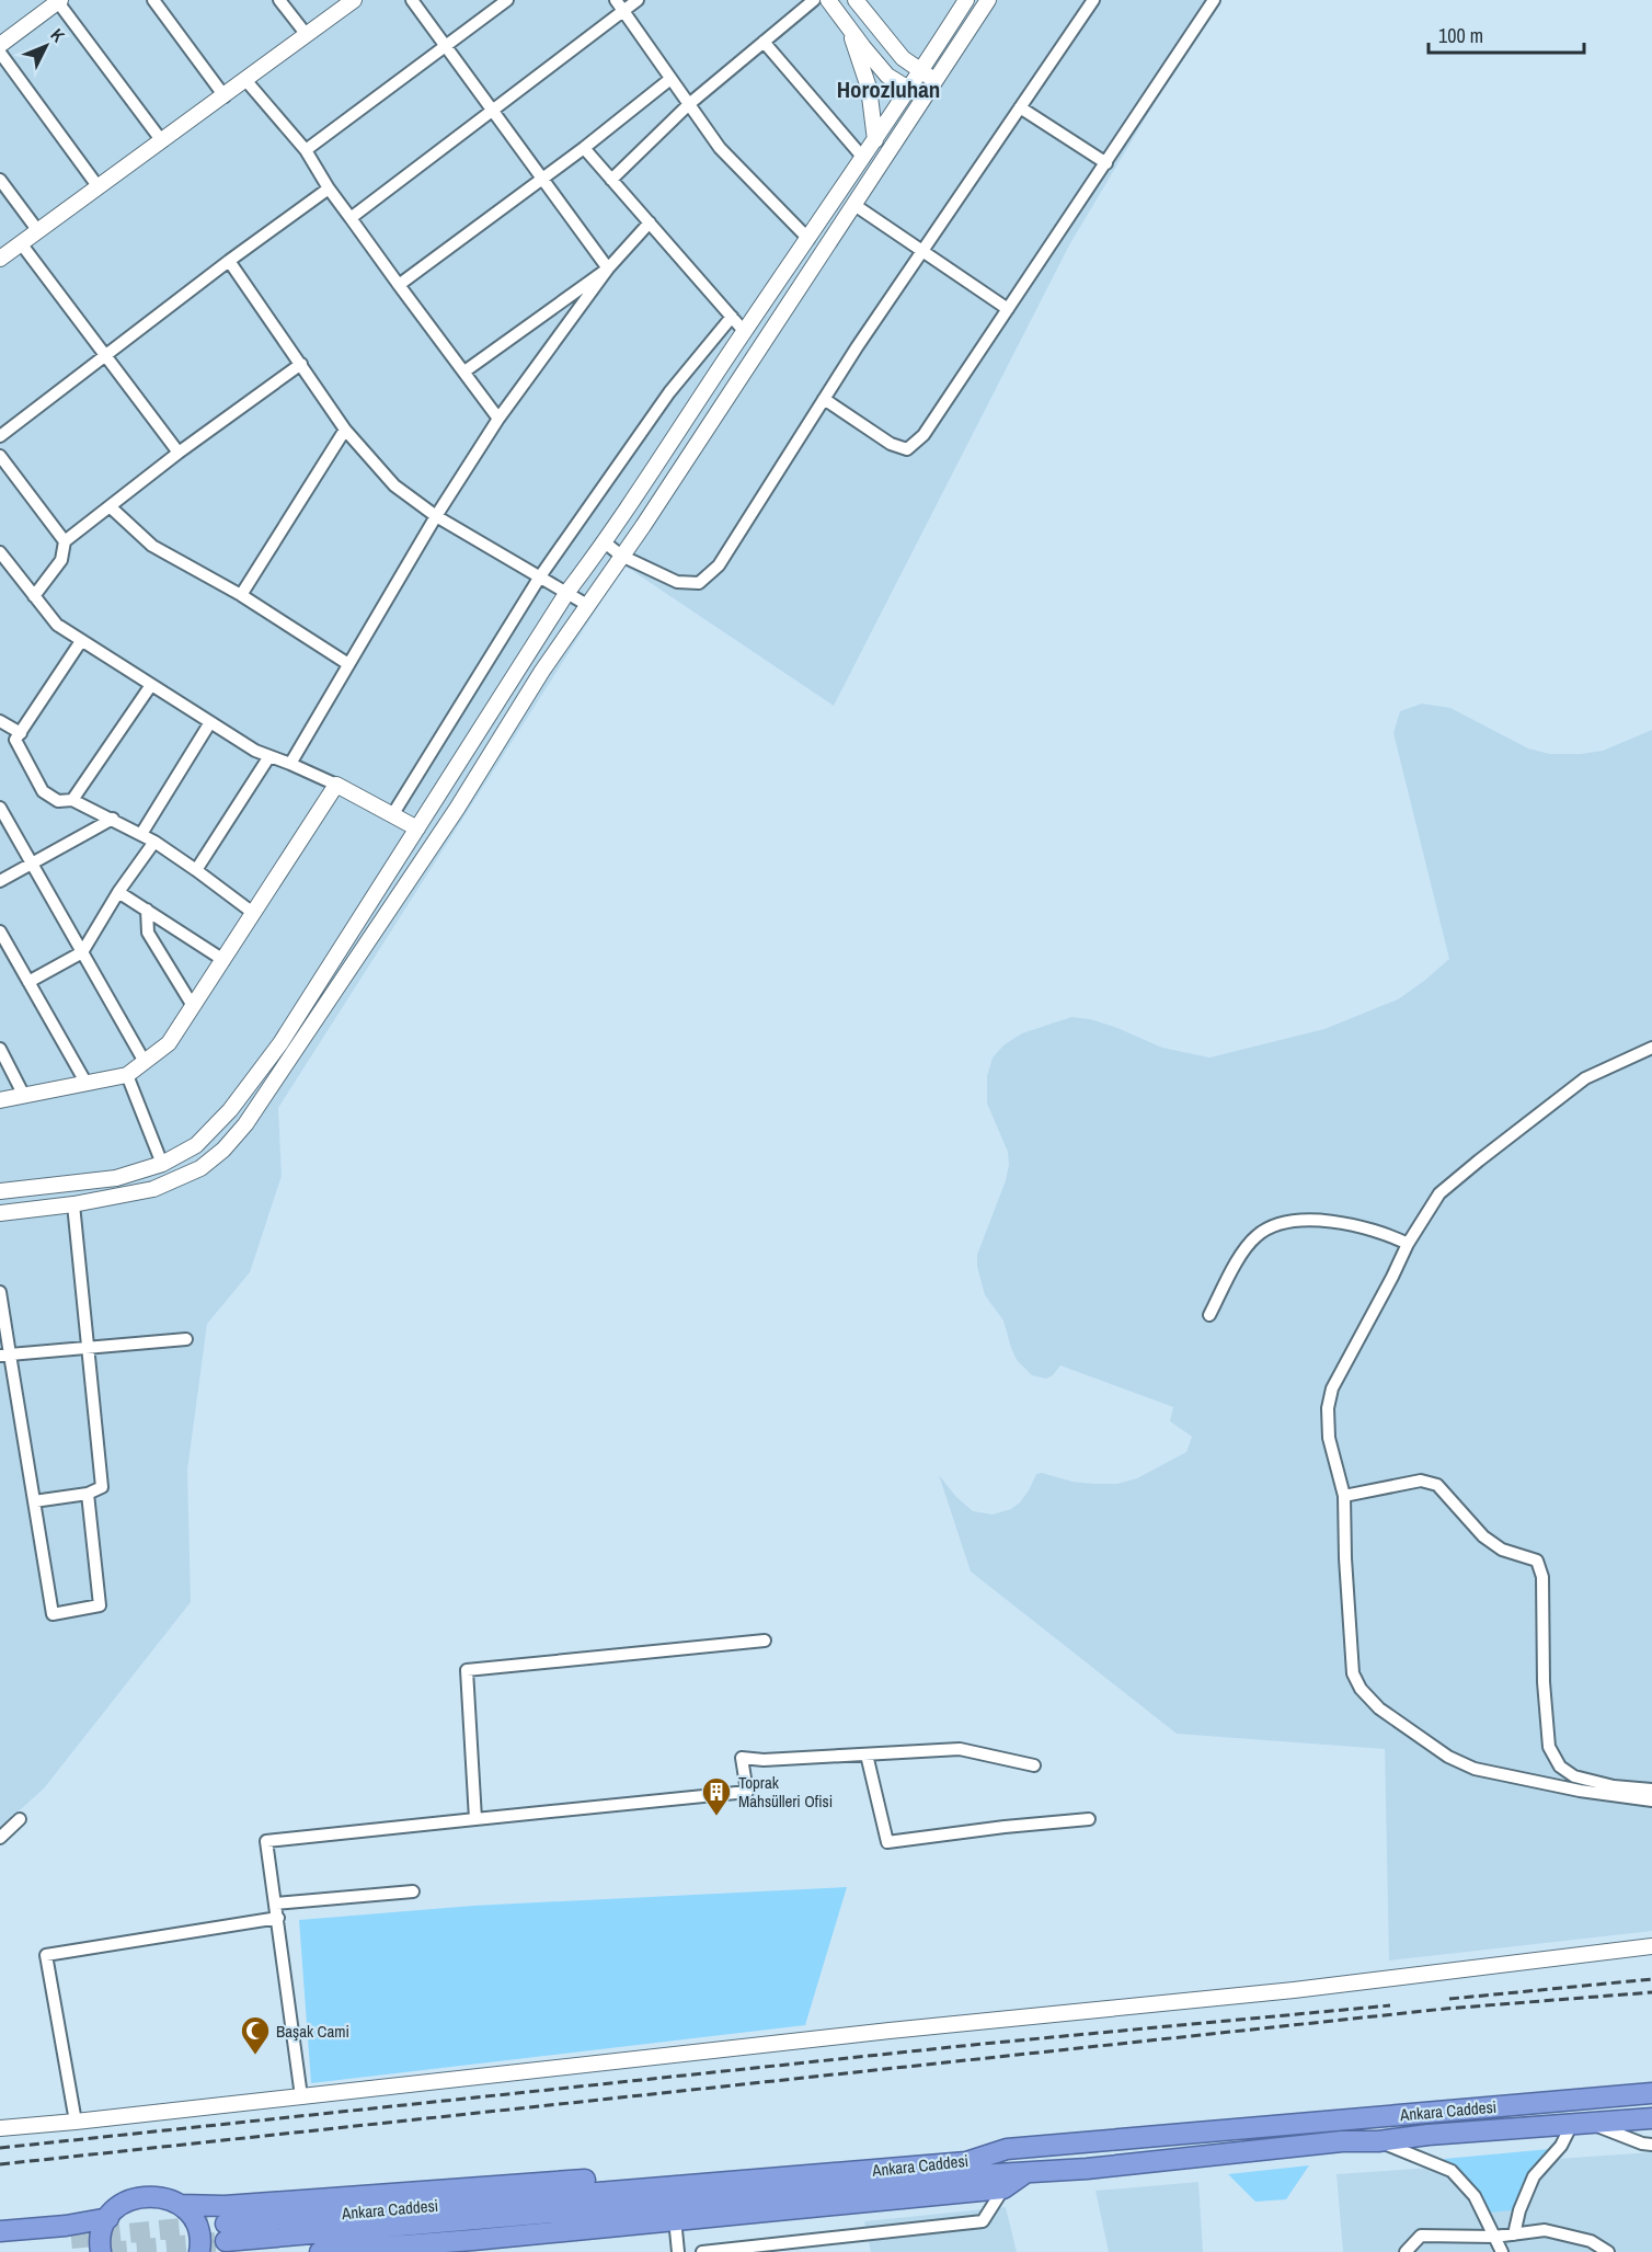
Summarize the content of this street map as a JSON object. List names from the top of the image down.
{
  "streets": {
    "highway": ["Ankara Caddesi"]
  },
  "districts": ["Horozluhan"],
  "places": {
    "building": ["Toprak Mahsülleri Ofisi"],
    "mosque": ["Başak Cami"]
  },
  "scale_bar": "100 m",
  "north": "top right"
}
